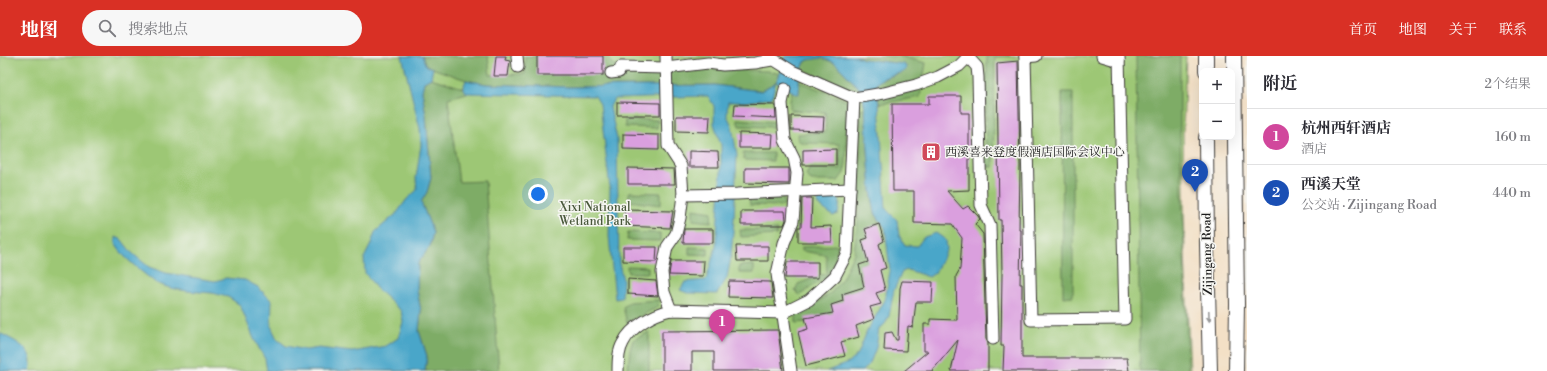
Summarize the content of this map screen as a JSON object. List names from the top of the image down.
{
  "streets": {
    "main road": ["Zijingang Road"]
  },
  "parks": ["Xixi National Wetland Park"],
  "places": {
    "building": ["西溪喜来登度假酒店国际会议中心"]
  },
  "page": {
    "header": "地图",
    "search": "搜索地点",
    "nav": [
      "首页",
      "地图",
      "关于",
      "联系"
    ],
    "heading": ["附近", "2个结果"],
    "map_buttons": ["+", "−"],
    "list": [
      {
        "mark": "1",
        "name": "杭州西轩酒店",
        "note": "酒店",
        "value": "160 m"
      },
      {
        "mark": "2",
        "name": "西溪天堂",
        "note": "公交站 · Zijingang Road",
        "value": "440 m"
      }
    ],
    "pins": ["2", "1"]
  }
}
